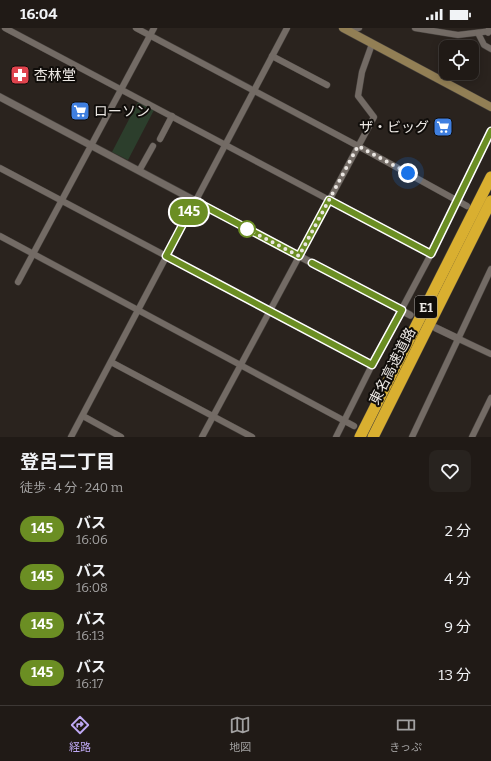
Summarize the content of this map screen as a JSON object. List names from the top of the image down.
{
  "streets": {
    "highway": ["E1", "東名高速道路"]
  },
  "places": {
    "pharmacy": ["杏林堂"],
    "supermarket": ["ローソン", "ザ・ビッグ"]
  },
  "lines": ["bus line 145"],
  "page": {
    "status": "16:04",
    "on_map": "145",
    "heading": ["登呂二丁目", "徒歩 · 4 分 · 240 m"],
    "list": [
      {
        "mark": "145",
        "name": "バス",
        "note": "16:06",
        "value": "2 分"
      },
      {
        "mark": "145",
        "name": "バス",
        "note": "16:08",
        "value": "4 分"
      },
      {
        "mark": "145",
        "name": "バス",
        "note": "16:13",
        "value": "9 分"
      },
      {
        "mark": "145",
        "name": "バス",
        "note": "16:17",
        "value": "13 分"
      }
    ],
    "tabs": ["経路", "地図", "きっぷ"]
  }
}
